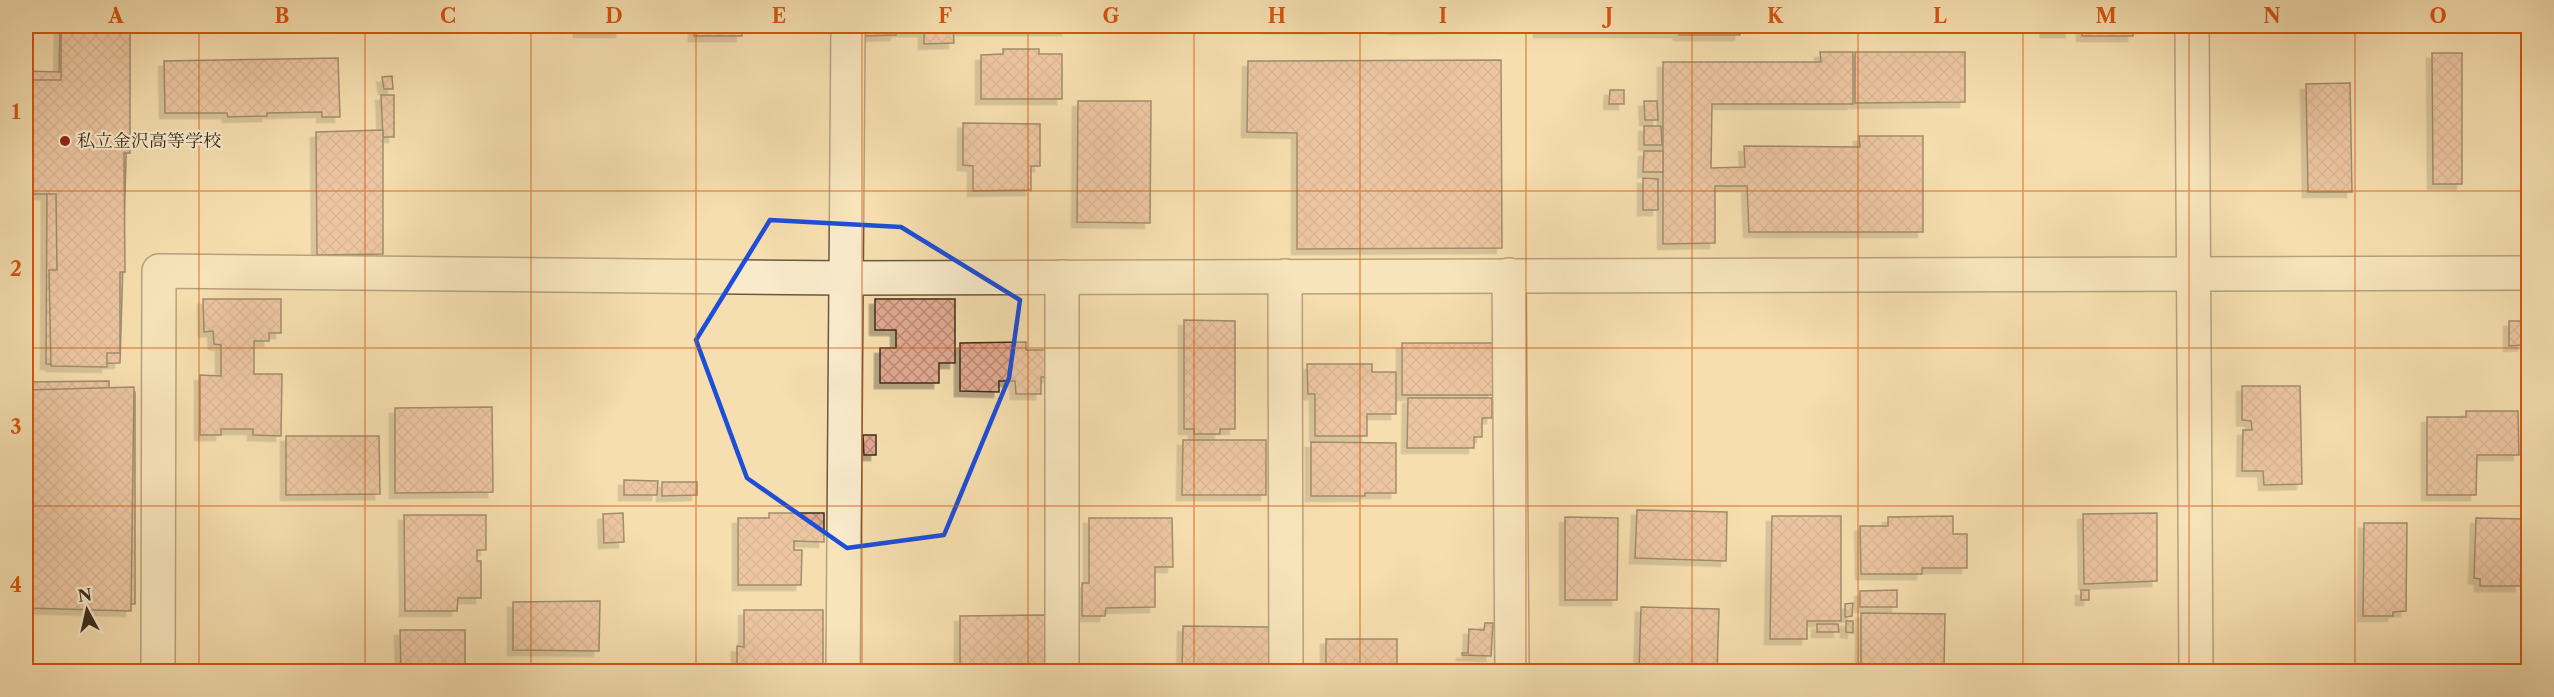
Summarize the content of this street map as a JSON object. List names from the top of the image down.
{
  "places": ["私立金沢高等学校"],
  "north": "top",
  "grid": {
    "columns": [
      "A",
      "B",
      "C",
      "D",
      "E",
      "F",
      "G",
      "H",
      "I",
      "J",
      "K",
      "L",
      "M",
      "N",
      "O"
    ],
    "rows": [
      "1",
      "2",
      "3",
      "4"
    ]
  }
}
